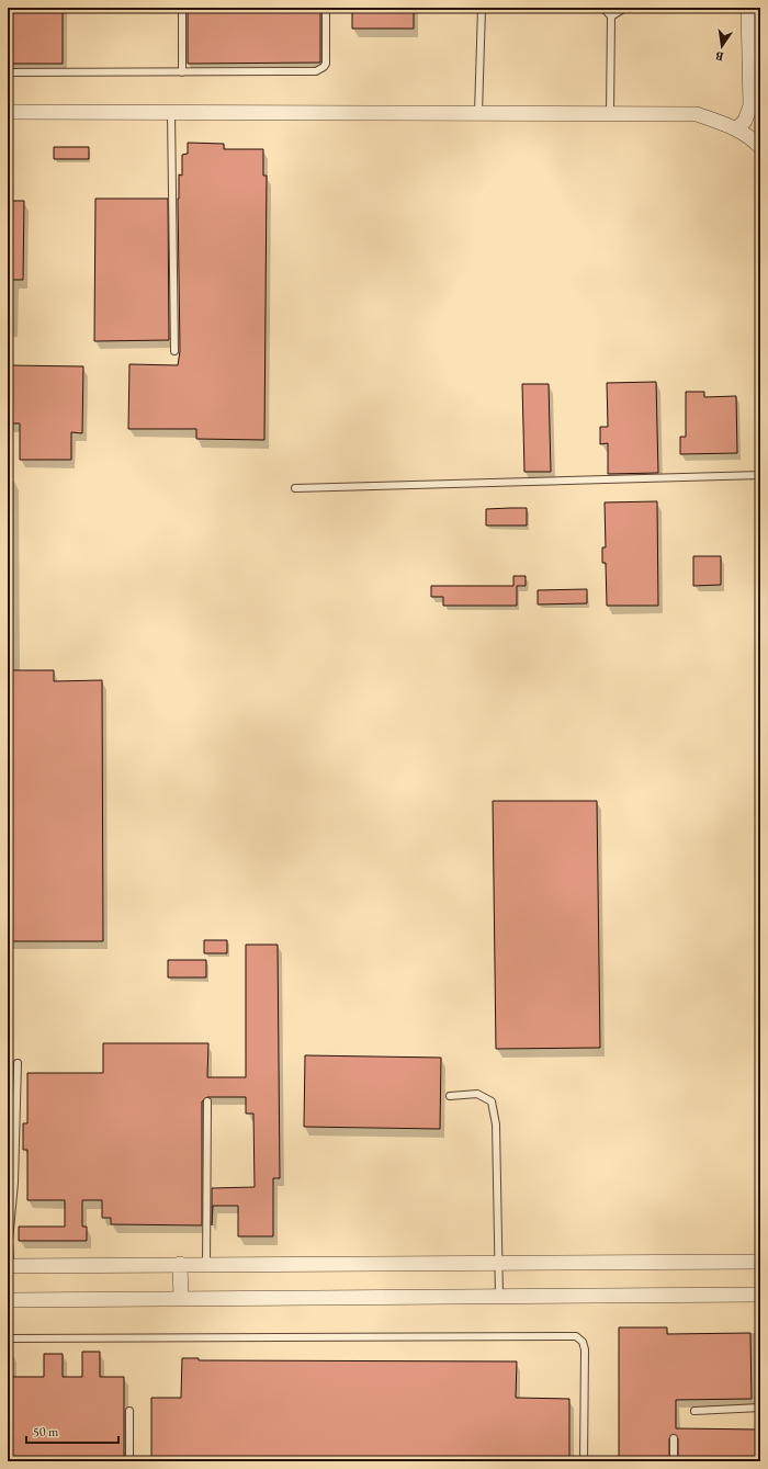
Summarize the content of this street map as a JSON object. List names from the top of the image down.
{
  "scale_bar": "50 m",
  "north": "bottom"
}
